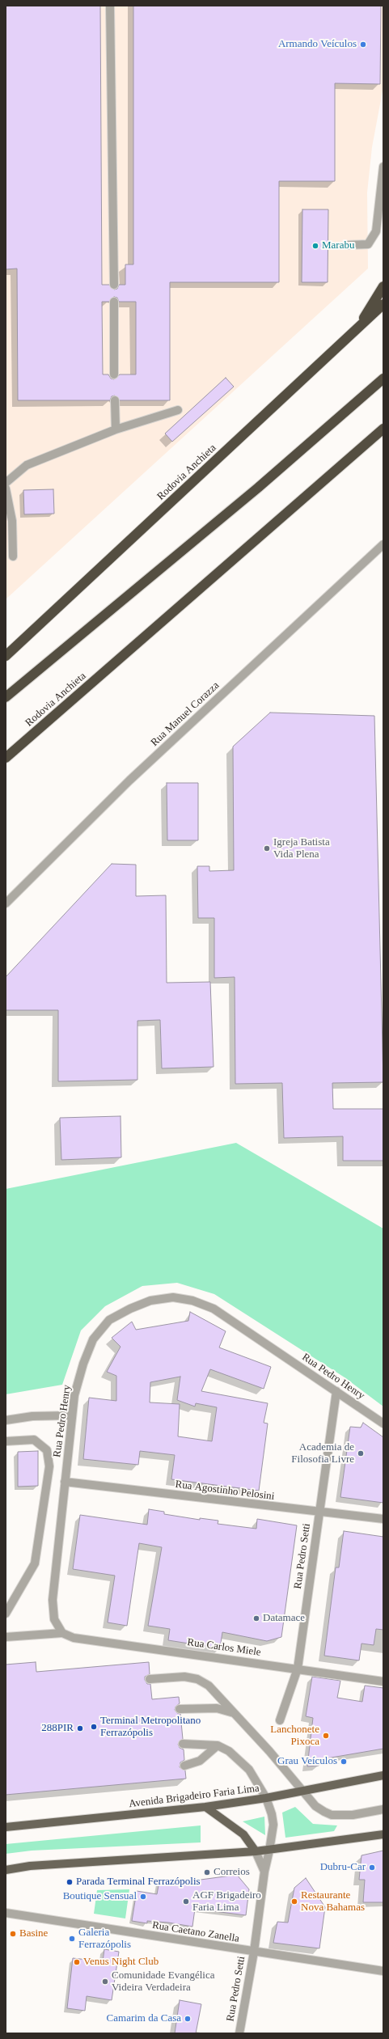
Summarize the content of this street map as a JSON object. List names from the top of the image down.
{
  "streets": {
    "highway": ["Rodovia Anchieta"],
    "main road": ["Avenida Brigadeiro Faria Lima"],
    "street": [
      "Rua Manuel Corazza",
      "Rua Pedro Henry",
      "Rua Agostinho Pelosini",
      "Rua Pedro Setti",
      "Rua Carlos Miele",
      "Rua Caetano Zanella"
    ]
  },
  "crossings": [
    ["Rua Pedro Henry", "Rua Agostinho Pelosini"],
    ["Rua Pedro Henry", "Rua Pedro Setti"],
    ["Rua Pedro Henry", "Rua Carlos Miele"],
    ["Rua Agostinho Pelosini", "Rua Pedro Setti"],
    ["Rua Pedro Setti", "Rua Carlos Miele"],
    ["Rua Pedro Setti", "Avenida Brigadeiro Faria Lima"],
    ["Rua Pedro Setti", "Rua Caetano Zanella"]
  ],
  "places": [
    "Armando Veículos",
    "Marabu",
    "Igreja Batista Vida Plena",
    "Academia de Filosofia Livre",
    "Datamace",
    "Terminal Metropolitano Ferrazópolis",
    "288PIR",
    "Lanchonete Pixoca",
    "Grau Veículos",
    "Dubru-Car",
    "Correios",
    "Parada Terminal Ferrazópolis",
    "Boutique Sensual",
    "AGF Brigadeiro Faria Lima",
    "Restaurante Nova Bahamas",
    "Basine",
    "Galeria Ferrazópolis",
    "Venus Night Club",
    "Comunidade Evangélica Videira Verdadeira",
    "Camarim da Casa"
  ]
}
